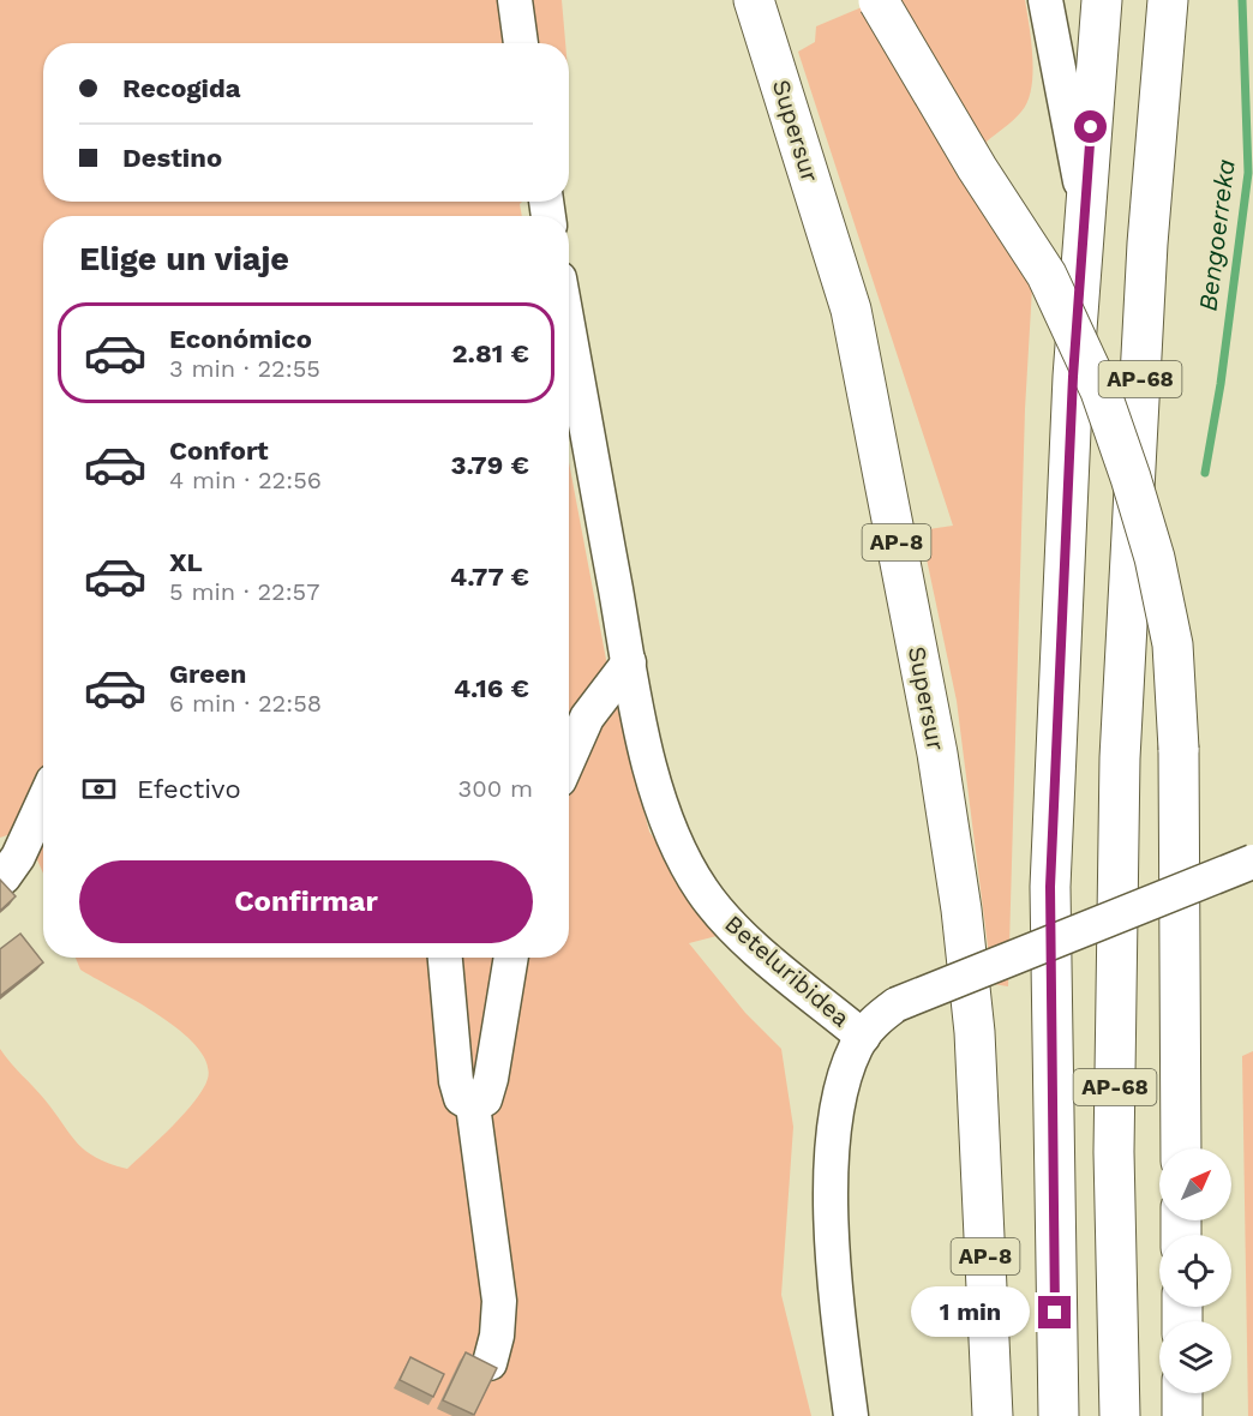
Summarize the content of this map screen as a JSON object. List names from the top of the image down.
{
  "streets": {
    "highway": ["Supersur", "AP-68", "AP-8"],
    "street": ["Beteluribidea"]
  },
  "water": ["Bengoerreka"],
  "north": "top right",
  "page": {
    "banner": ["Recogida", "Destino"],
    "heading": "Elige un viaje",
    "list": [
      {
        "name": "Económico",
        "note": "3 min · 22:55",
        "value": "2.81 €"
      },
      {
        "name": "Confort",
        "note": "4 min · 22:56",
        "value": "3.79 €"
      },
      {
        "name": "XL",
        "note": "5 min · 22:57",
        "value": "4.77 €"
      },
      {
        "name": "Green",
        "note": "6 min · 22:58",
        "value": "4.16 €"
      }
    ],
    "pay": ["Efectivo", "300 m"],
    "buttons": "Confirmar",
    "bubble": "1 min"
  }
}
